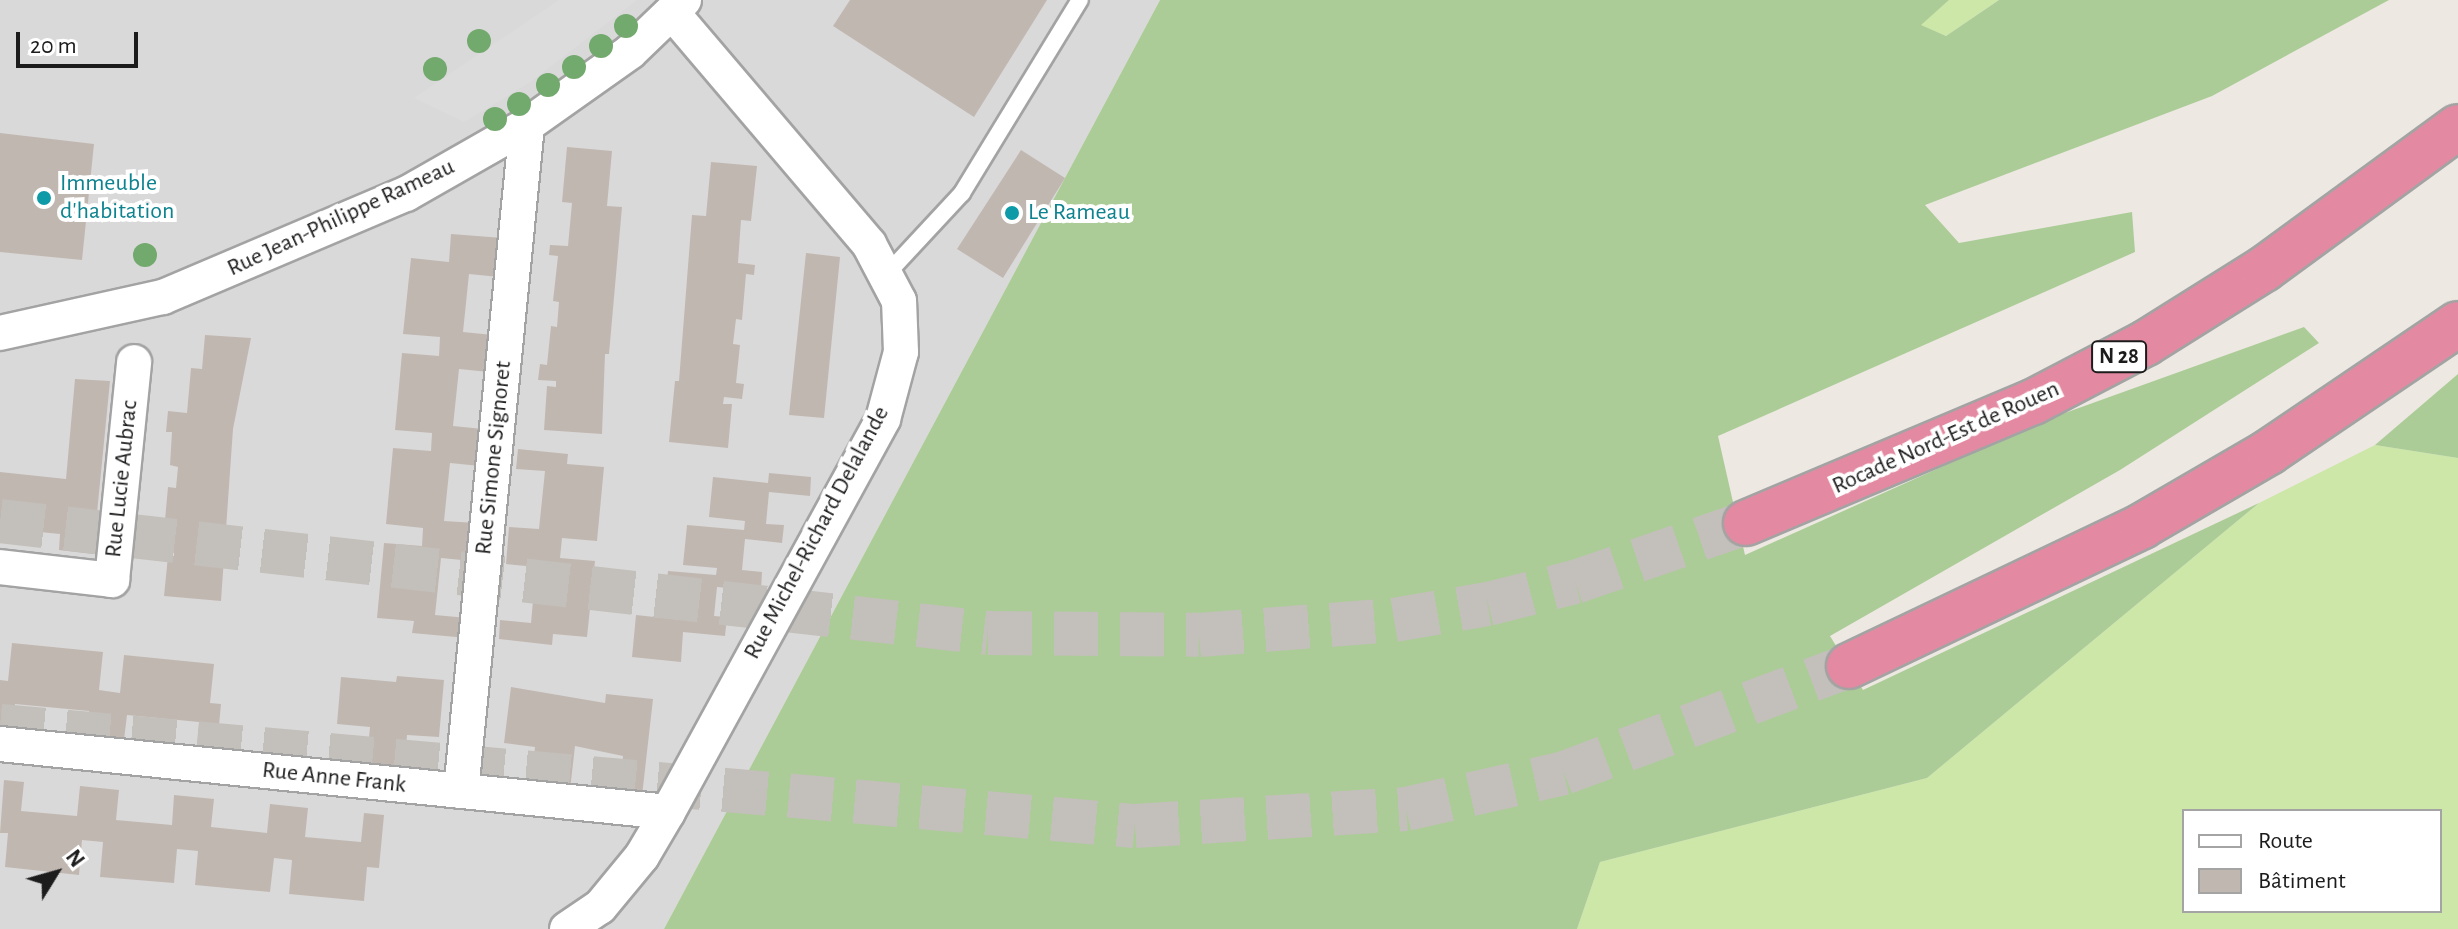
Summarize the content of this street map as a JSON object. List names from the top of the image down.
{
  "streets": {
    "highway": ["N 28", "Rocade Nord-Est de Rouen"],
    "street": [
      "Rue Jean-Philippe Rameau",
      "Rue Simone Signoret",
      "Rue Lucie Aubrac",
      "Rue Michel-Richard Delalande",
      "Rue Anne Frank"
    ]
  },
  "crossings": [
    ["Rue Jean-Philippe Rameau", "Rue Simone Signoret"],
    ["Rue Jean-Philippe Rameau", "Rue Michel-Richard Delalande"],
    ["Rue Simone Signoret", "Rue Anne Frank"],
    ["Rue Michel-Richard Delalande", "Rue Anne Frank"]
  ],
  "places": ["Immeuble d'habitation", "Le Rameau"],
  "legend": ["Route", "Bâtiment"],
  "scale_bar": "20 m",
  "north": "top right"
}
